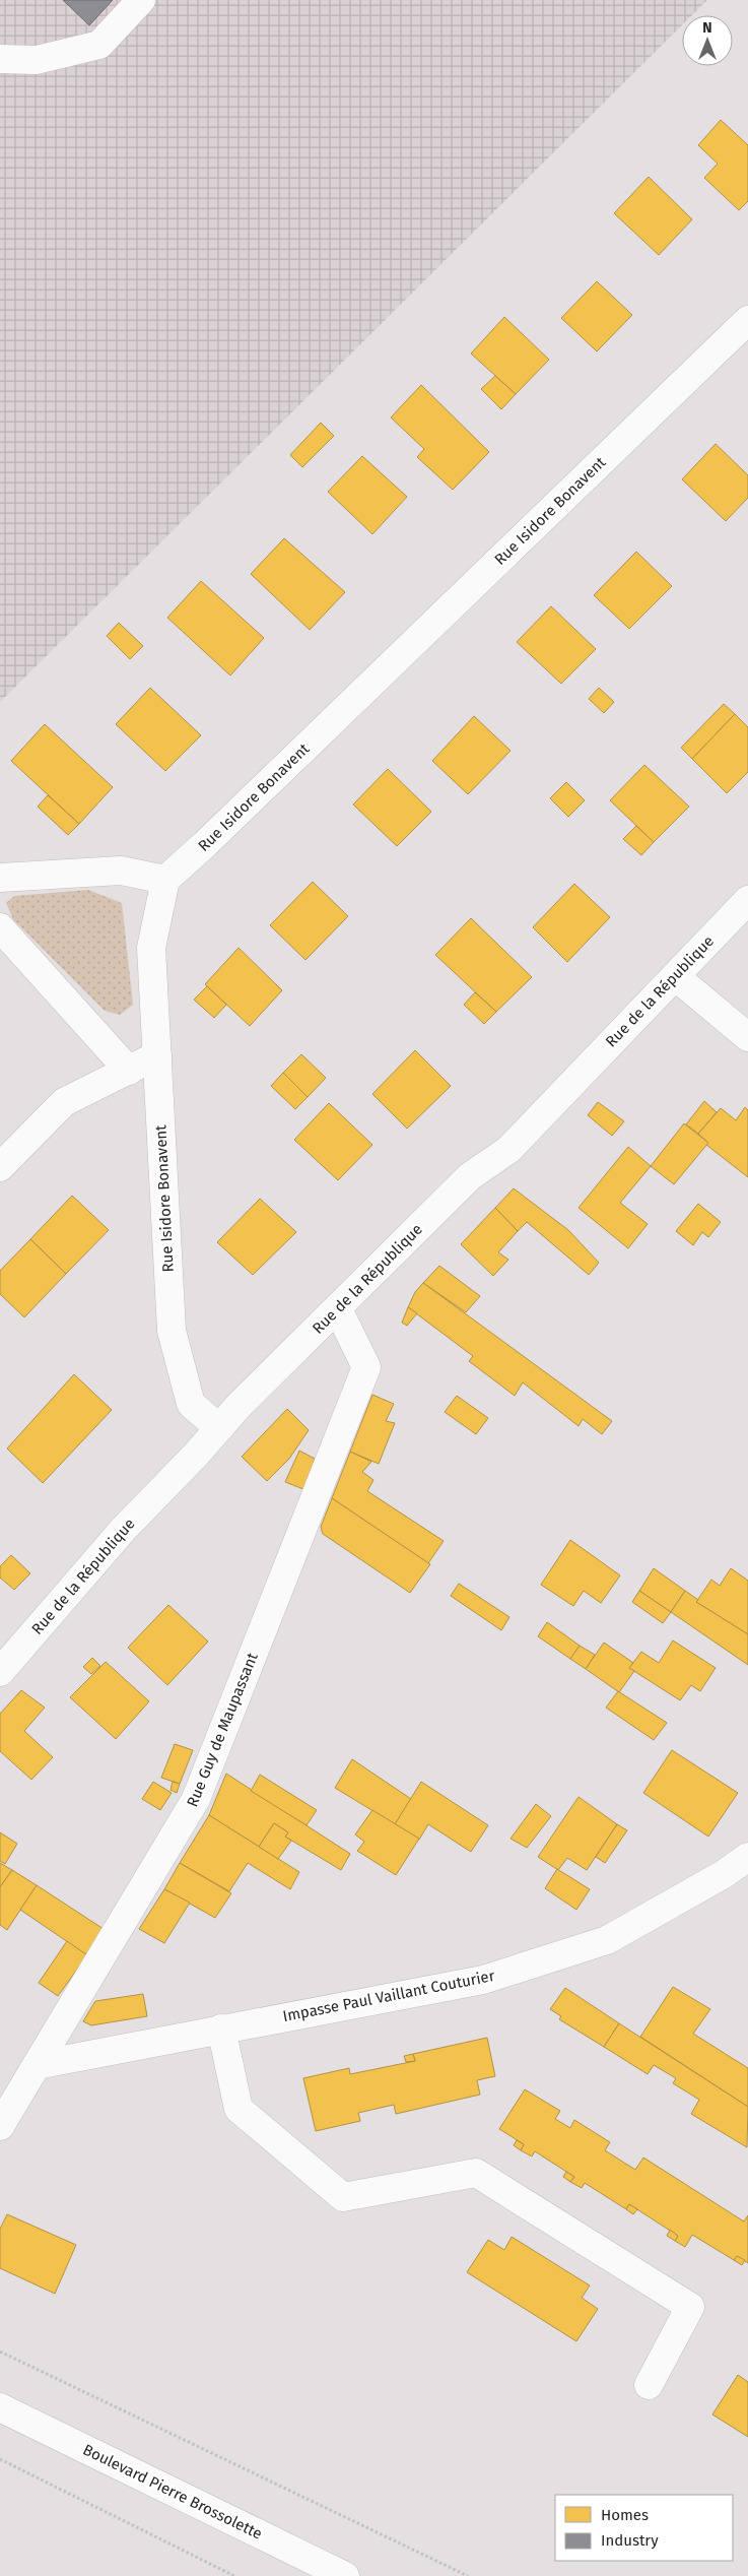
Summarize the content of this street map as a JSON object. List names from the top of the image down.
{
  "streets": {
    "street": [
      "Rue Isidore Bonavent",
      "Rue de la République",
      "Rue Guy de Maupassant",
      "Impasse Paul Vaillant Couturier",
      "Boulevard Pierre Brossolette"
    ]
  },
  "crossings": [
    ["Rue Isidore Bonavent", "Rue de la République"],
    ["Rue de la République", "Rue Guy de Maupassant"],
    ["Rue Guy de Maupassant", "Impasse Paul Vaillant Couturier"]
  ],
  "legend": ["Homes", "Industry"],
  "north": "top"
}
